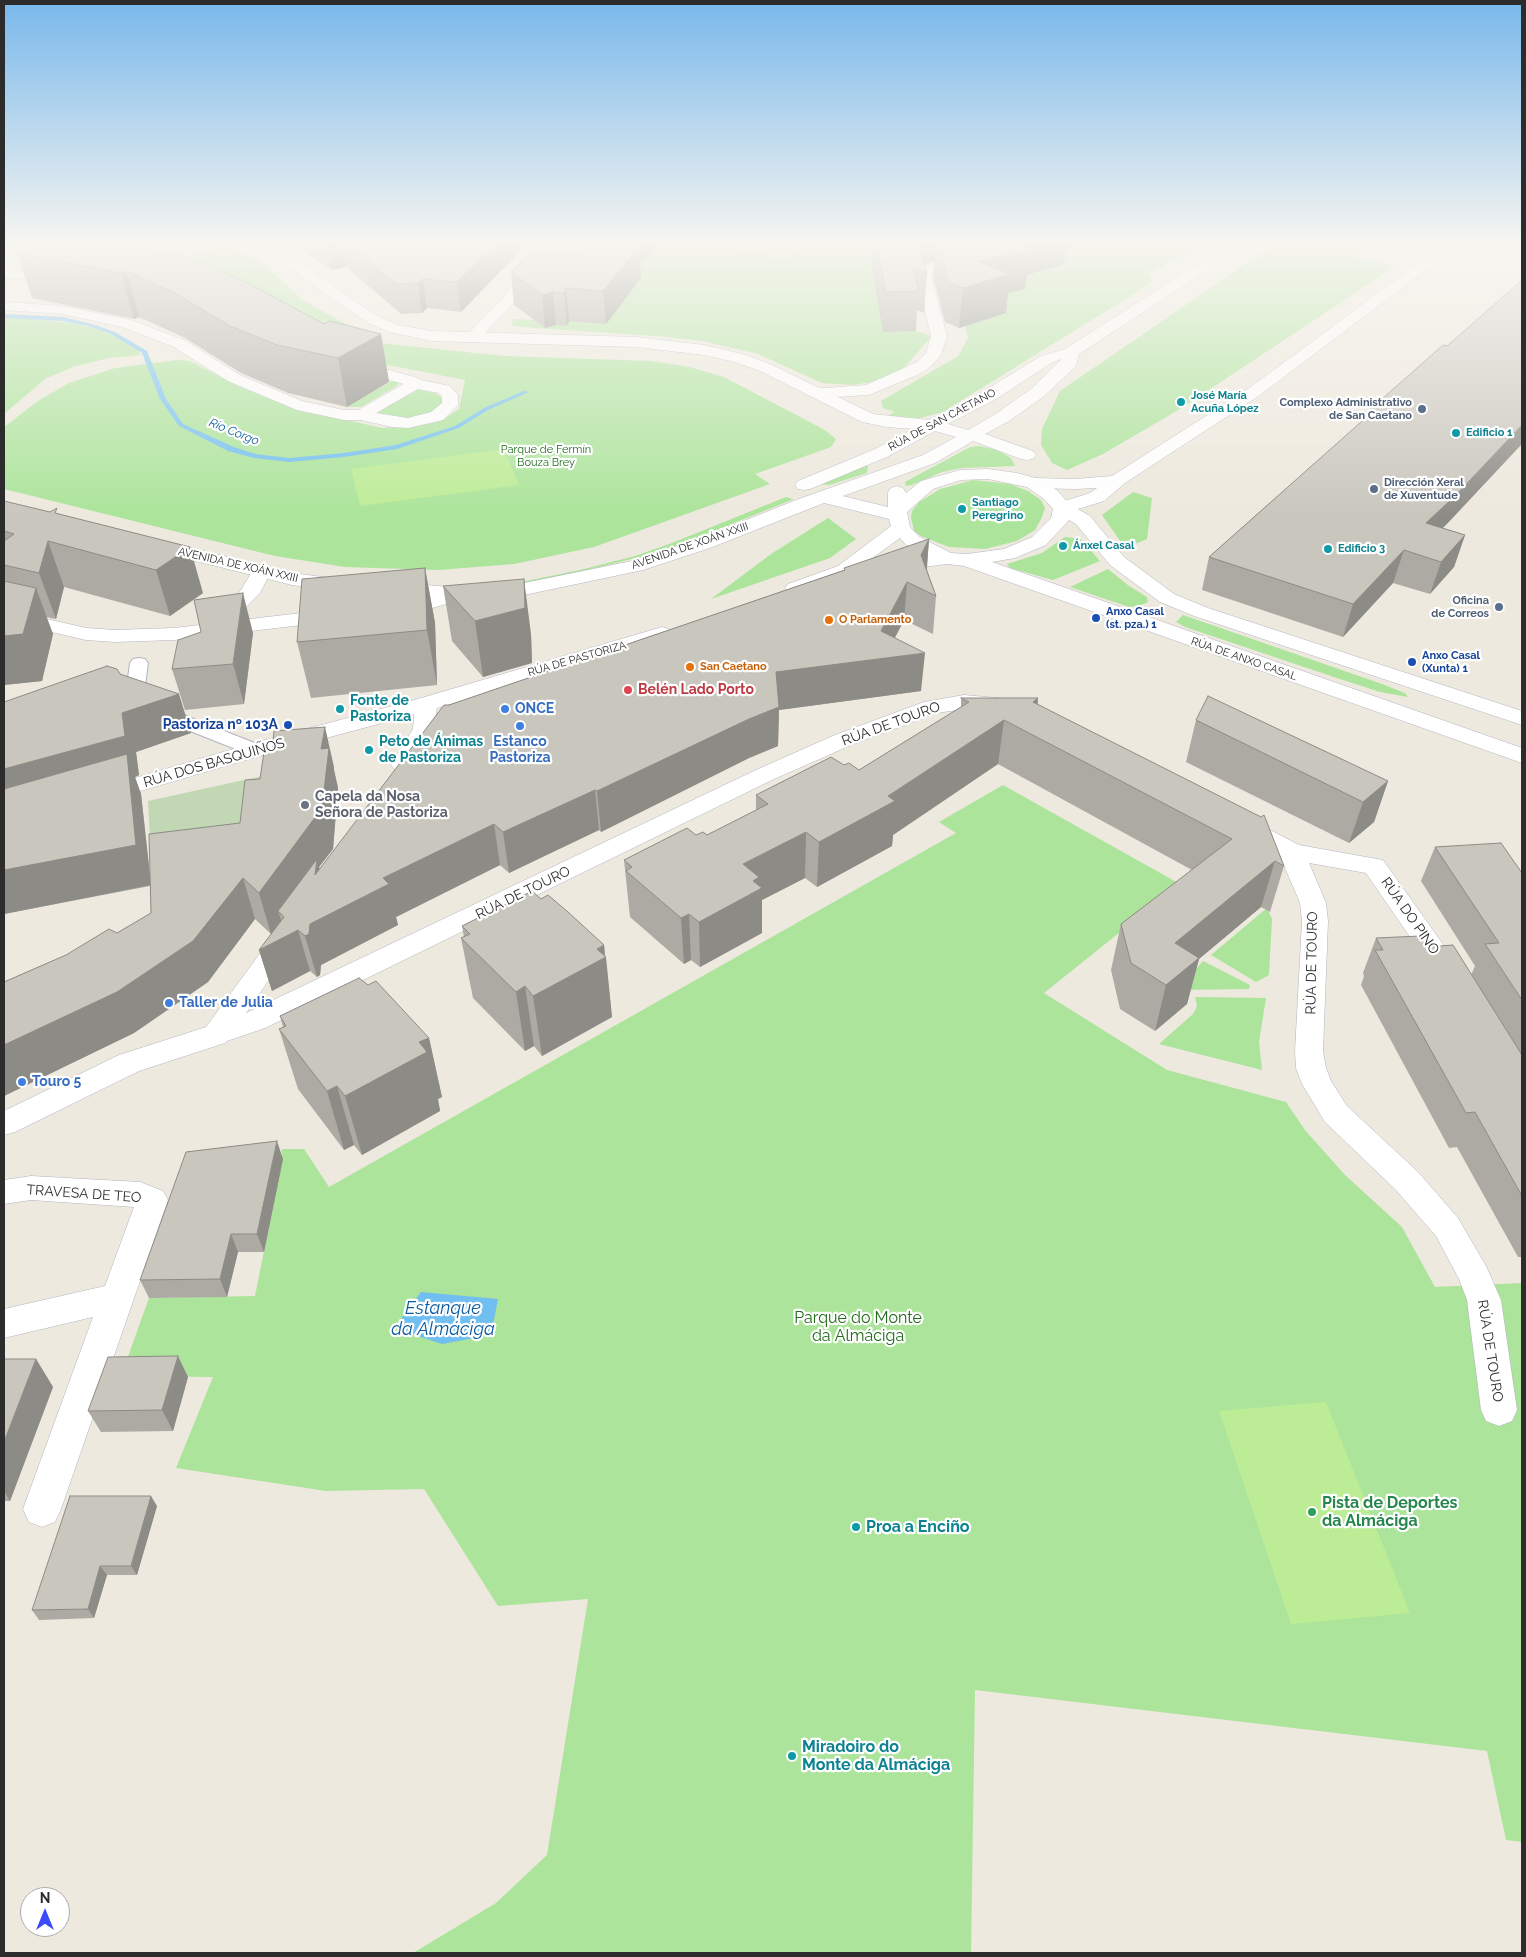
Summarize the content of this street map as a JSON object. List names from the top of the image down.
{
  "streets": {
    "street": [
      "RÚA DE SAN CAETANO",
      "AVENIDA DE XOÁN XXIII",
      "RÚA DE PASTORIZA",
      "RÚA DE ANXO CASAL",
      "RÚA DE TOURO",
      "RÚA DOS BASQUIÑOS",
      "RÚA DO PINO",
      "TRAVESA DE TEO"
    ]
  },
  "crossings": [
    ["RÚA DE SAN CAETANO", "AVENIDA DE XOÁN XXIII"],
    ["RÚA DE PASTORIZA", "RÚA DOS BASQUIÑOS"],
    ["RÚA DE TOURO", "RÚA DO PINO"]
  ],
  "water": ["Río Corgo", "Estanque da Almáciga"],
  "parks": ["Parque de Fermín Bouza Brey", "Parque do Monte da Almáciga"],
  "places": [
    "José María Acuña López",
    "Complexo Administrativo de San Caetano",
    "Edificio 1",
    "Dirección Xeral de Xuventude",
    "Santiago Peregrino",
    "Ánxel Casal",
    "Edificio 3",
    "Oficina de Correos",
    "Anxo Casal (st. pza.) 1",
    "O Parlamento",
    "Anxo Casal (Xunta) 1",
    "San Caetano",
    "Belén Lado Porto",
    "Fonte de Pastoriza",
    "ONCE",
    "Pastoriza nº 103A",
    "Estanco Pastoriza",
    "Peto de Ánimas de Pastoriza",
    "Capela da Nosa Señora de Pastoriza",
    "Taller de Julia",
    "Touro 5",
    "Pista de Deportes da Almáciga",
    "Proa a Enciño",
    "Miradoiro do Monte da Almáciga"
  ],
  "north": "top"
}
